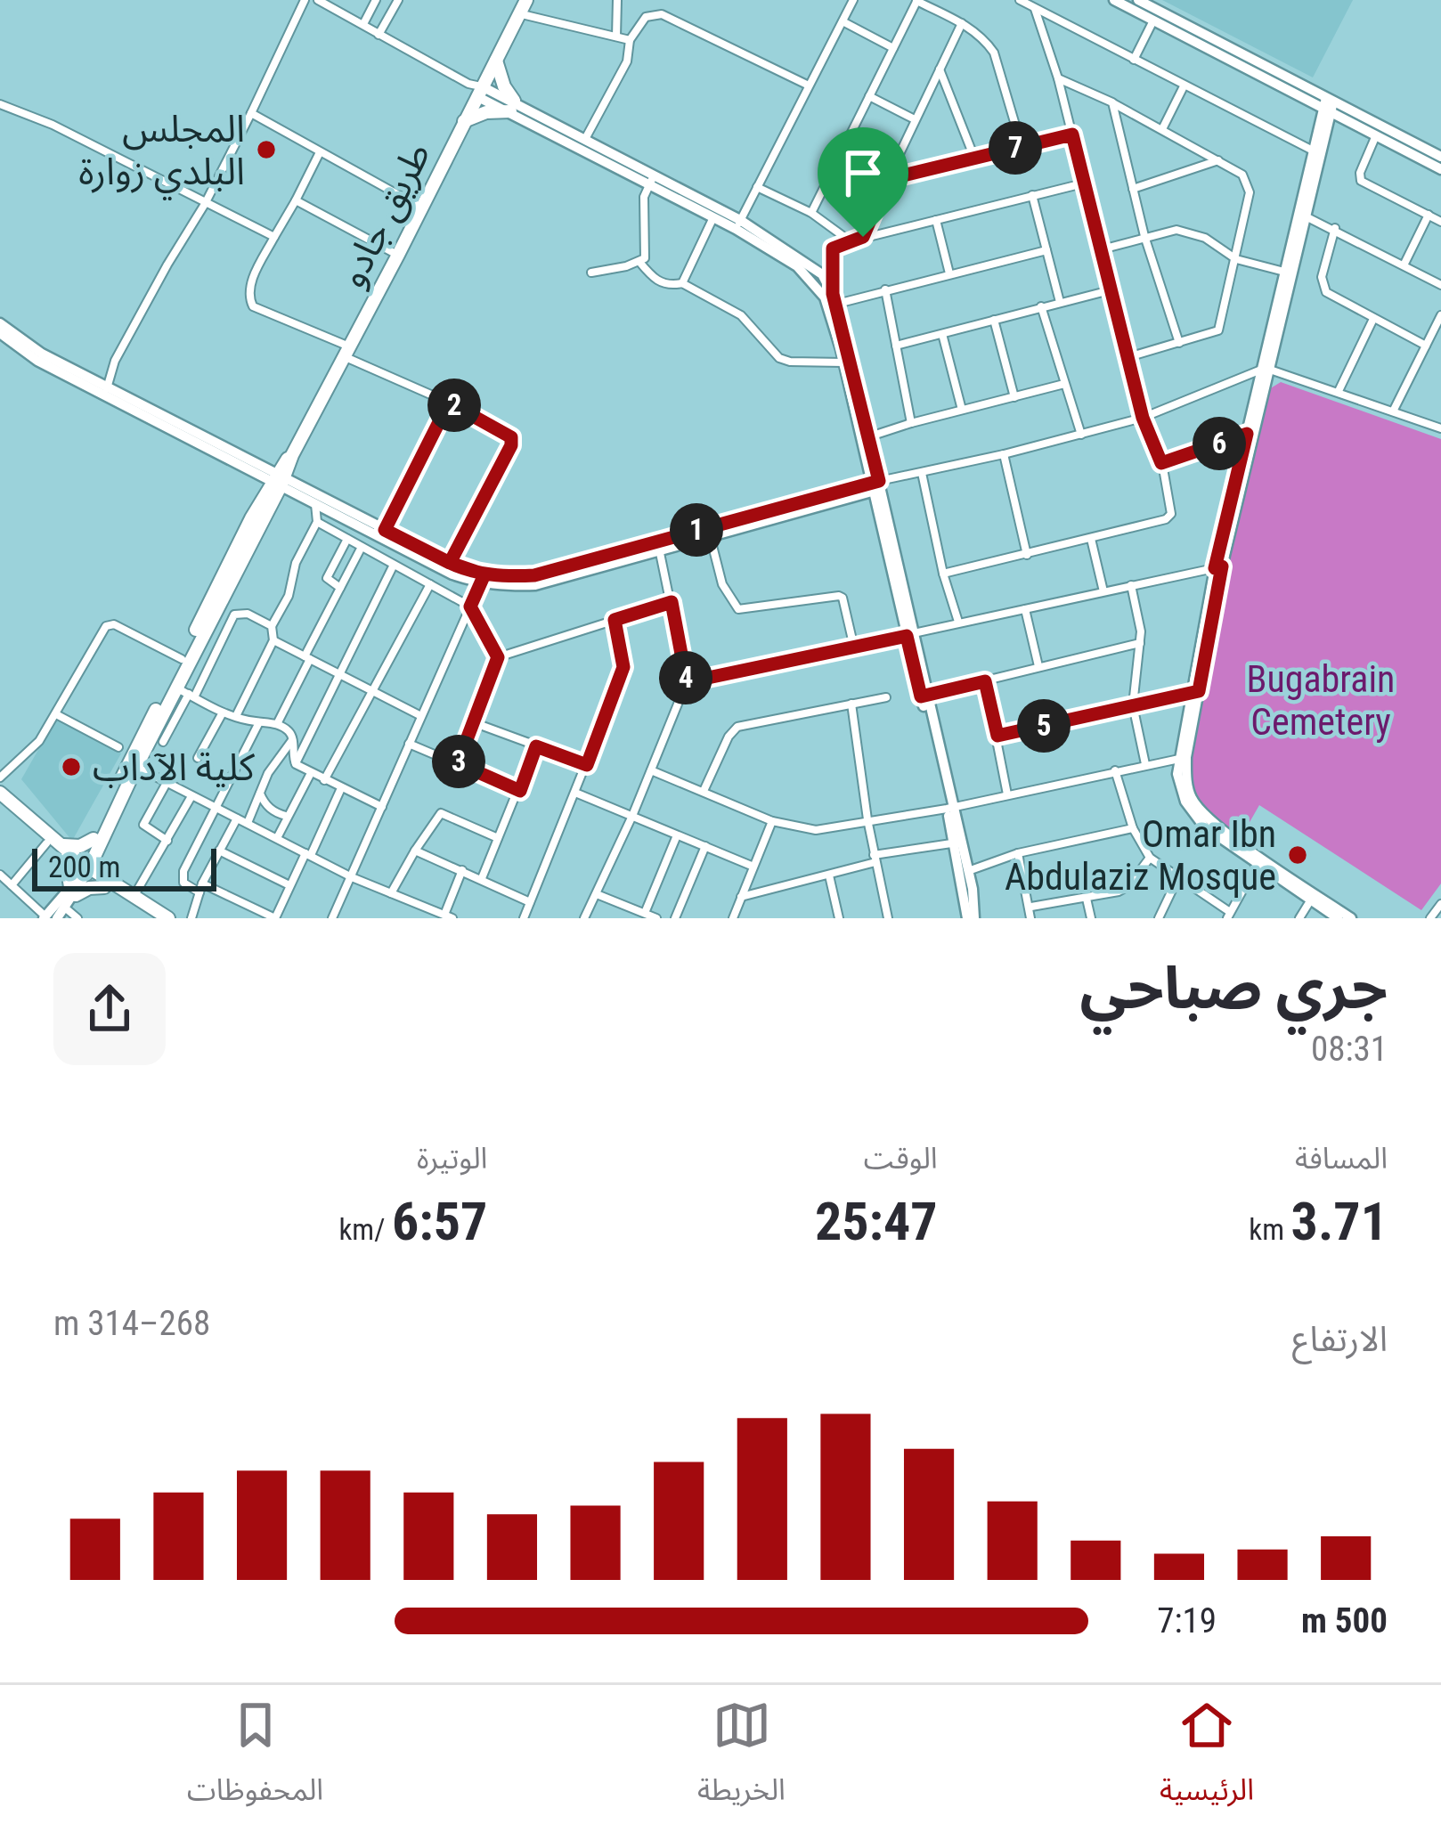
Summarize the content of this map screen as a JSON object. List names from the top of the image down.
{
  "streets": {
    "highway": ["طريق جادو"]
  },
  "parks": ["Bugabrain Cemetery"],
  "places": ["المجلس البلدي زوارة", "كلية الآداب", "Omar Ibn Abdulaziz Mosque"],
  "scale_bar": "200 m",
  "page": {
    "pins": [
      "7",
      "2",
      "6",
      "1",
      "4",
      "5",
      "3"
    ],
    "scale": "200 m",
    "heading": ["جري صباحي", "08:31"],
    "stats": [
      ["المسافة", "3.71 km"],
      ["الوقت", "25:47"],
      ["الوتيرة", "6:57 /km"]
    ],
    "chart": ["الارتفاع", "268–314 m"],
    "list": [
      {
        "name": "500 m",
        "note": "7:19"
      }
    ],
    "tabs": ["الرئيسية", "الخريطة", "المحفوظات"]
  }
}
